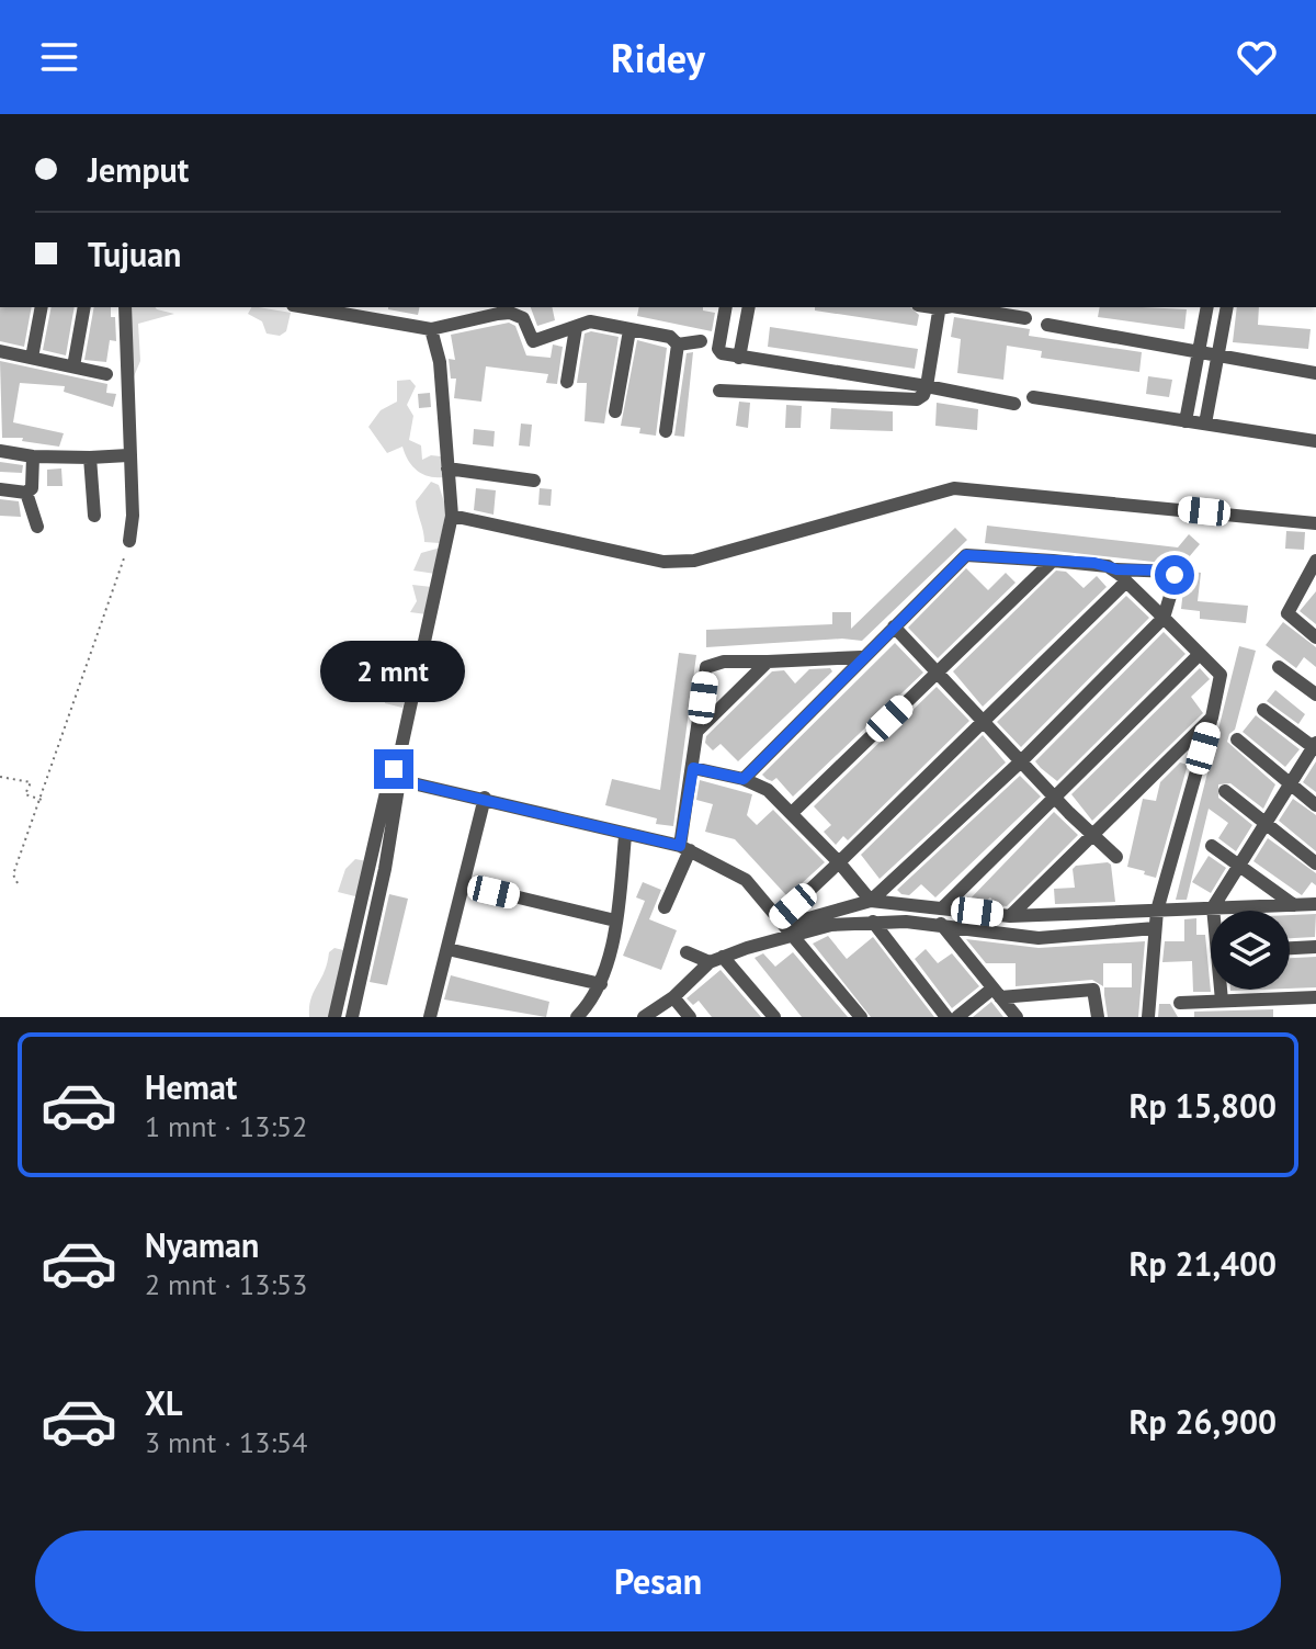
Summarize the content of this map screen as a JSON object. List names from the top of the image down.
{
  "page": {
    "header": "Ridey",
    "banner": ["Jemput", "Tujuan"],
    "bubble": "2 mnt",
    "list": [
      {
        "name": "Hemat",
        "note": "1 mnt · 13:52",
        "value": "Rp 15,800"
      },
      {
        "name": "Nyaman",
        "note": "2 mnt · 13:53",
        "value": "Rp 21,400"
      },
      {
        "name": "XL",
        "note": "3 mnt · 13:54",
        "value": "Rp 26,900"
      }
    ],
    "buttons": "Pesan"
  }
}
